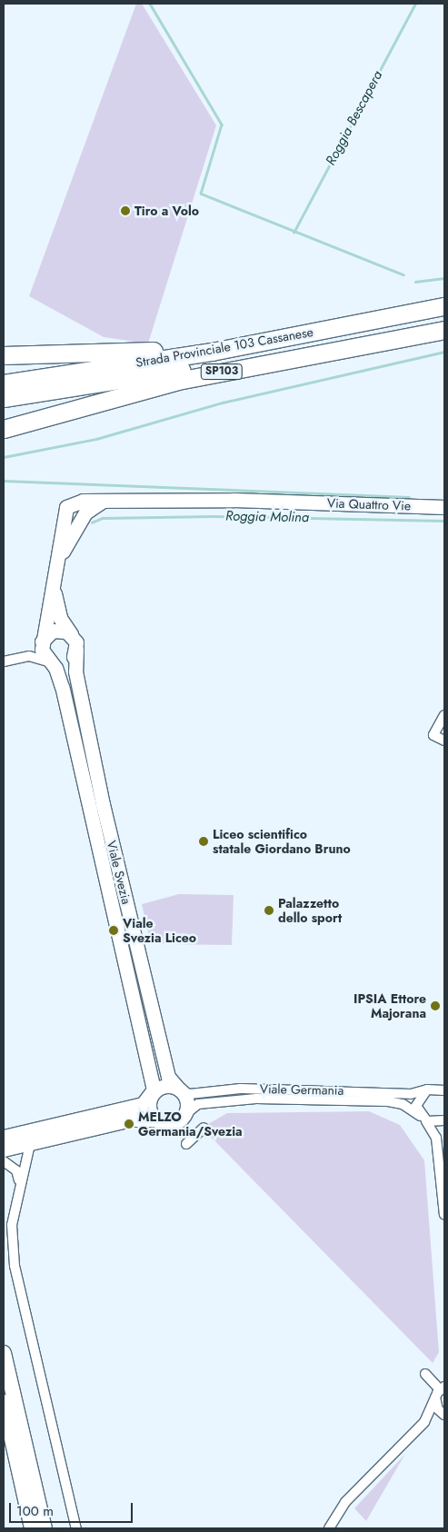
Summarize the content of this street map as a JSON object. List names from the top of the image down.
{
  "streets": {
    "highway": ["Strada Provinciale 103 Cassanese", "SP103"],
    "street": ["Via Quattro Vie", "Viale Svezia", "Viale Germania"]
  },
  "crossings": [
    ["Strada Provinciale 103 Cassanese", "SP103"],
    ["Via Quattro Vie", "Viale Svezia"],
    ["Viale Svezia", "Viale Germania"]
  ],
  "water": ["Roggia Bescapera", "Roggia Molina"],
  "places": [
    "Tiro a Volo",
    "Liceo scientifico statale Giordano Bruno",
    "Palazzetto dello sport",
    "Viale Svezia Liceo",
    "IPSIA Ettore Majorana",
    "MELZO Germania/Svezia"
  ],
  "scale_bar": "100 m"
}
